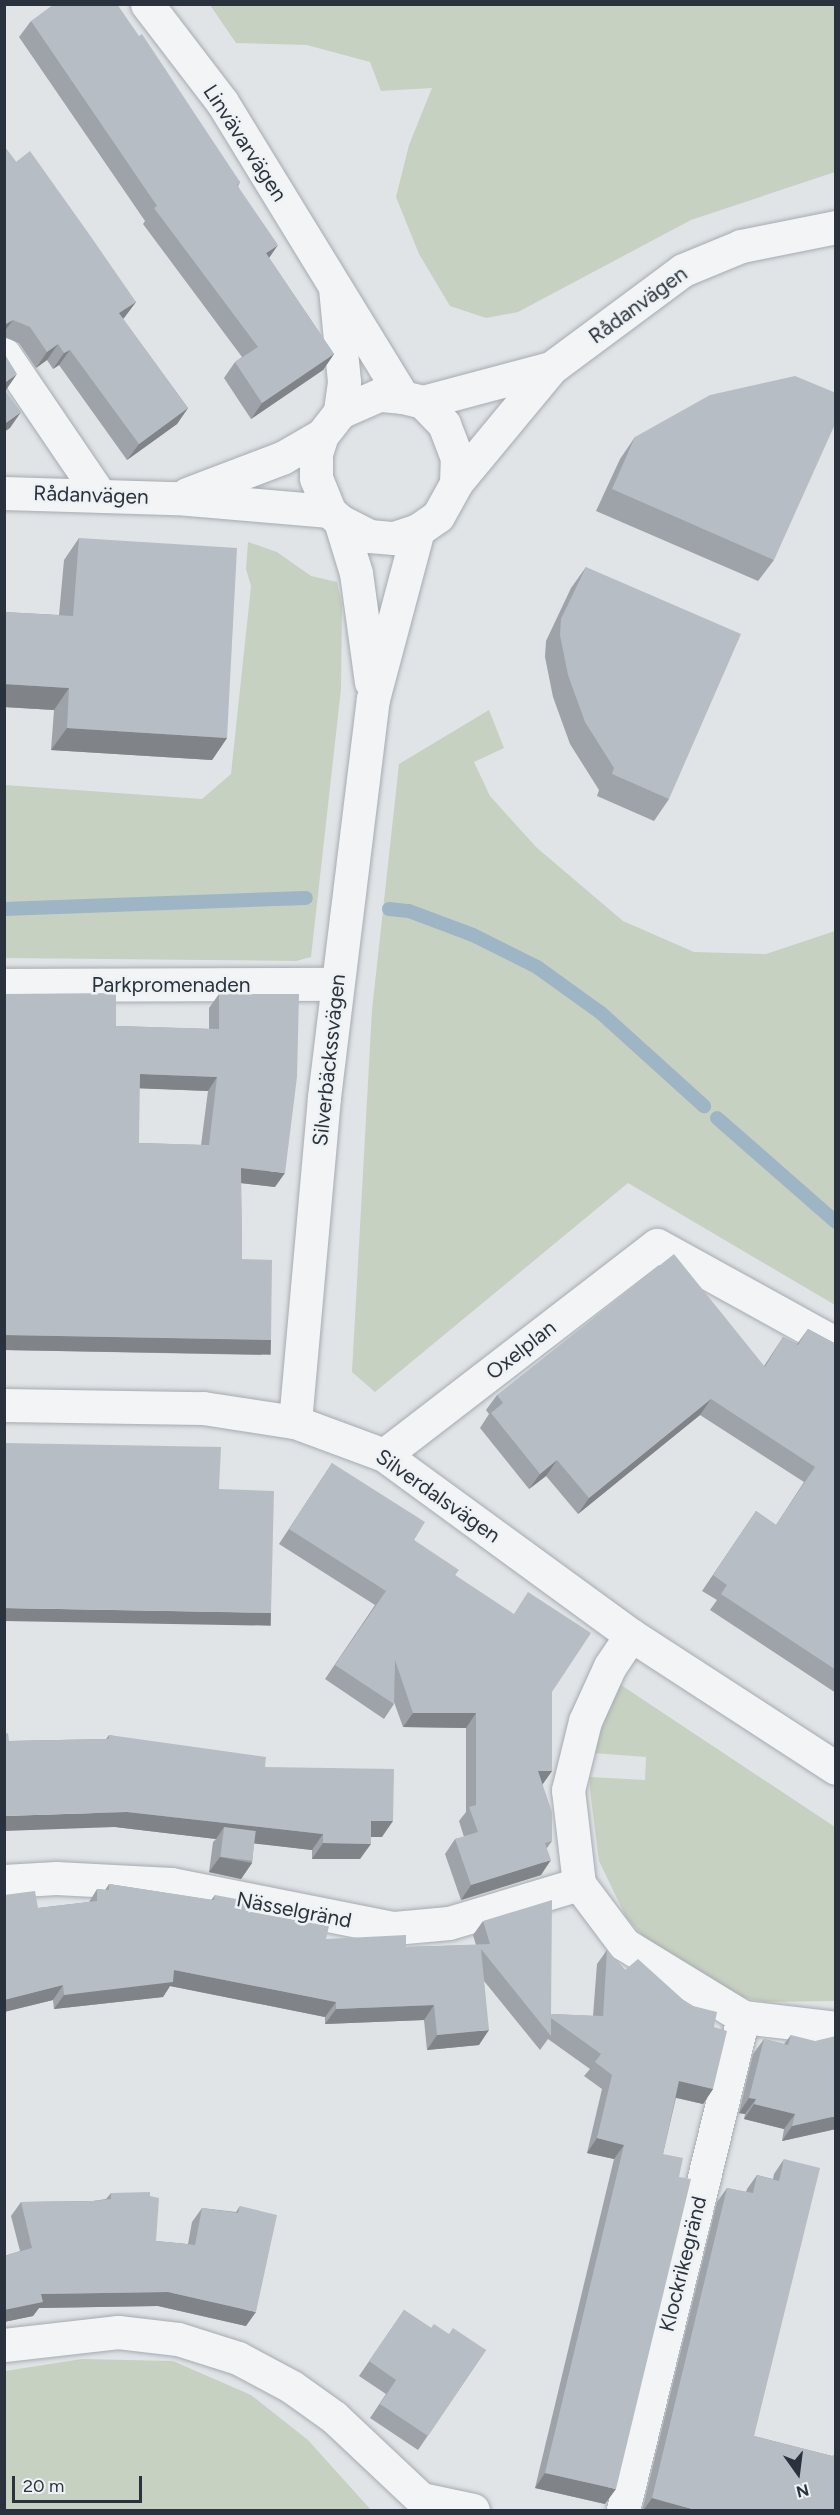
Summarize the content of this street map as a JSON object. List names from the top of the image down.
{
  "streets": {
    "street": [
      "Linvävarvägen",
      "Rådanvägen",
      "Parkpromenaden",
      "Silverbäckssvägen",
      "Oxelplan",
      "Silverdalsvägen",
      "Nässelgränd",
      "Klockrikegränd"
    ]
  },
  "crossings": [
    ["Linvävarvägen", "Rådanvägen"],
    ["Linvävarvägen", "Silverbäckssvägen"],
    ["Rådanvägen", "Silverbäckssvägen"],
    ["Parkpromenaden", "Silverbäckssvägen"],
    ["Silverbäckssvägen", "Silverdalsvägen"],
    ["Oxelplan", "Silverdalsvägen"]
  ],
  "scale_bar": "20 m",
  "north": "bottom"
}
